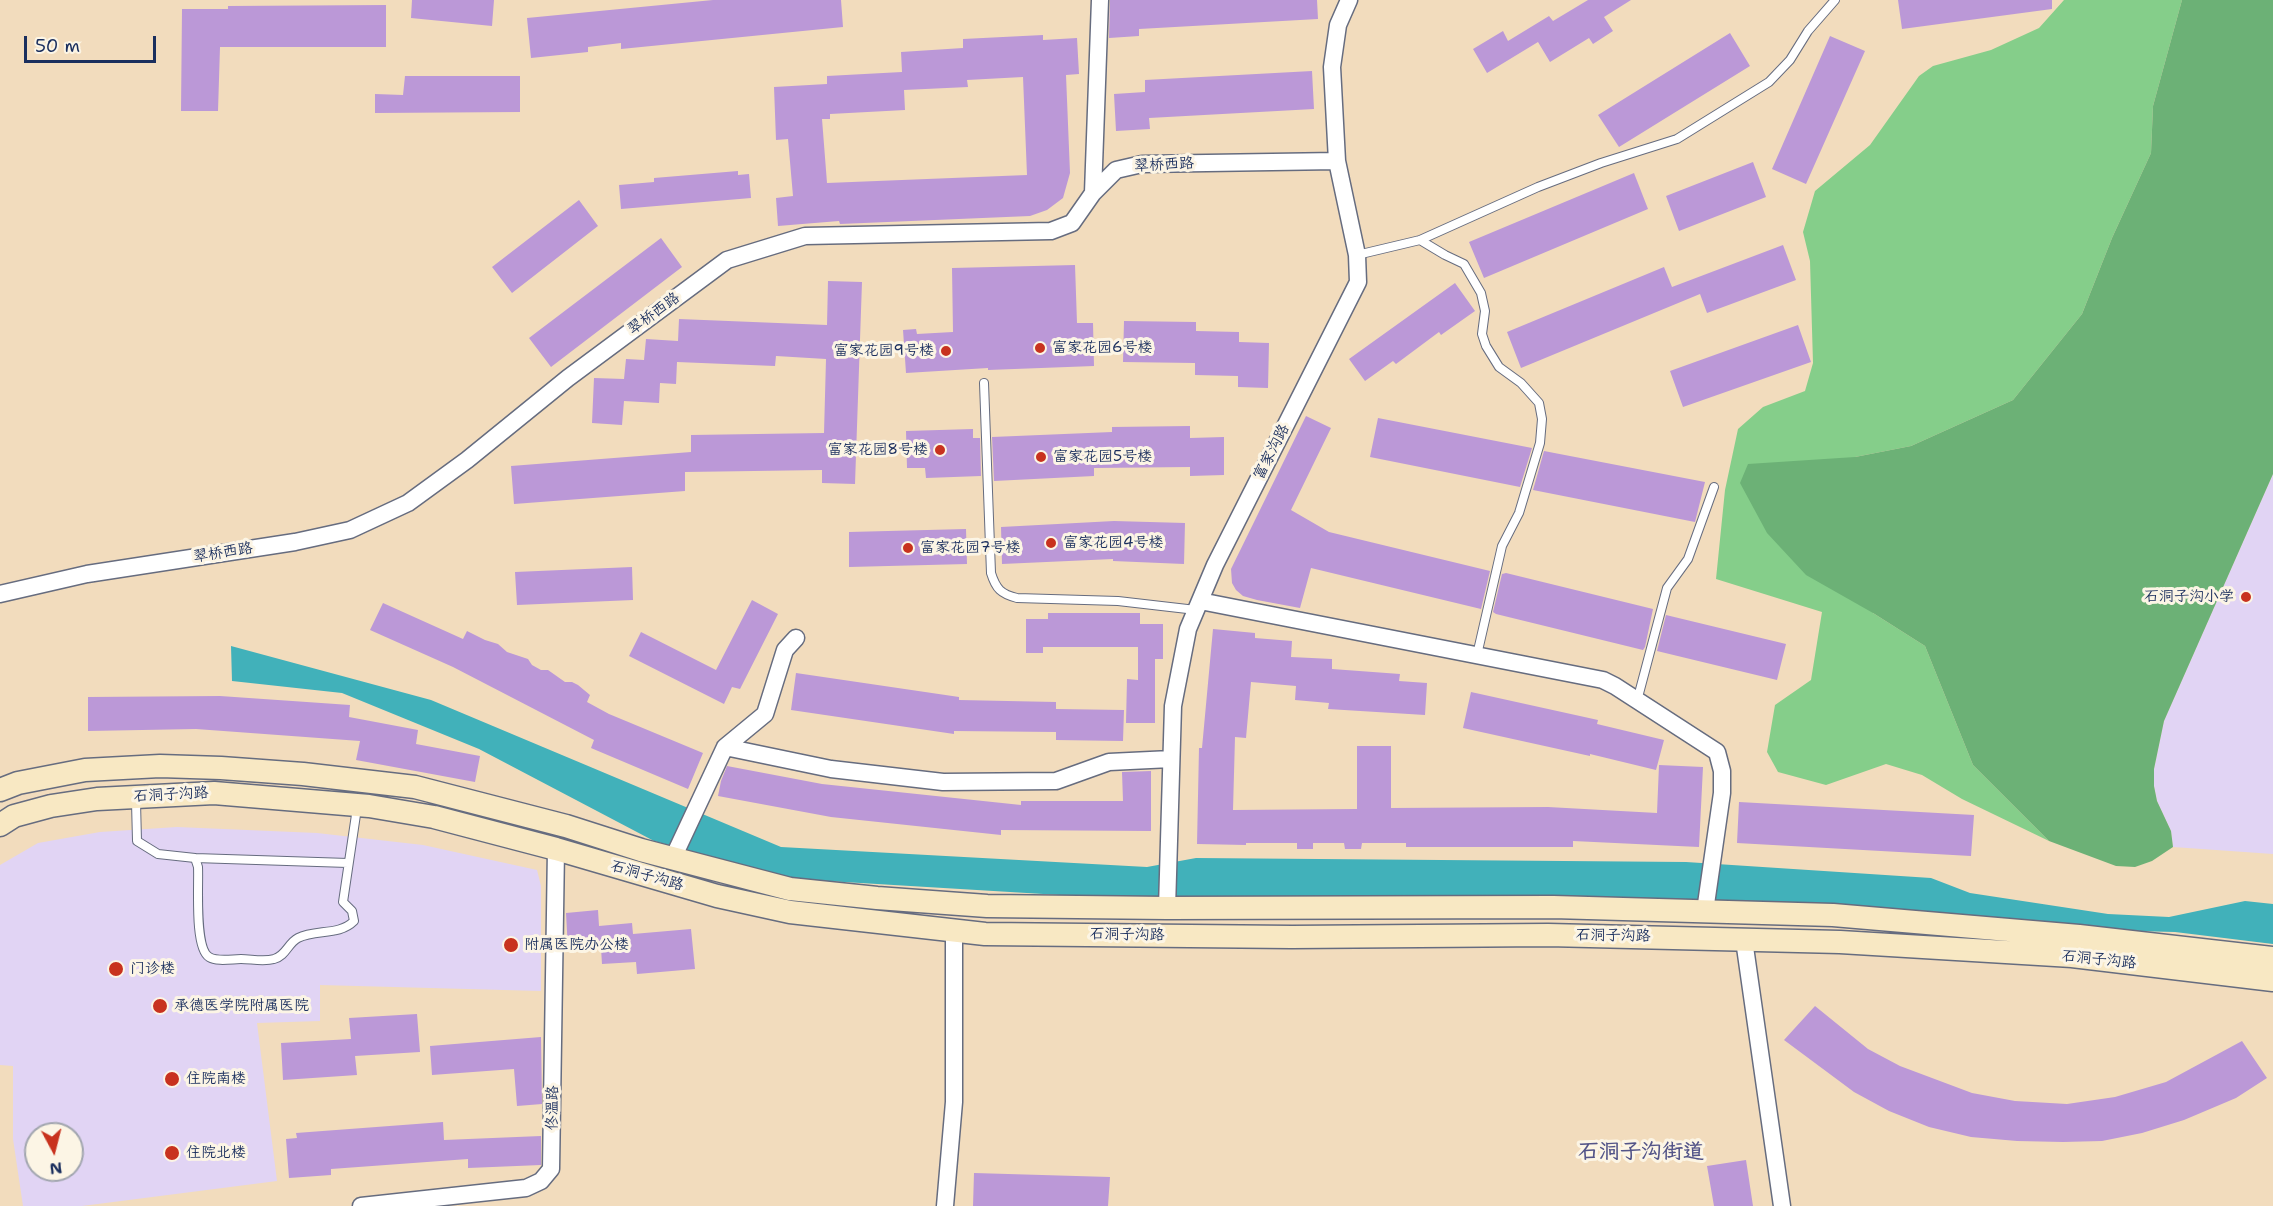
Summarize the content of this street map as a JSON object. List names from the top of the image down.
{
  "streets": {
    "main road": ["石洞子沟路"],
    "street": ["翠桥西路", "富家沟路", "佟温路"]
  },
  "crossings": [
    ["翠桥西路", "富家沟路"],
    ["富家沟路", "石洞子沟路"],
    ["石洞子沟路", "佟温路"]
  ],
  "districts": ["石洞子沟街道"],
  "places": [
    "富家花园6号楼",
    "富家花园9号楼",
    "富家花园8号楼",
    "富家花园5号楼",
    "富家花园4号楼",
    "富家花园7号楼",
    "石洞子沟小学",
    "附属医院办公楼",
    "门诊楼",
    "承德医学院附属医院",
    "住院南楼",
    "住院北楼"
  ],
  "scale_bar": "50 m",
  "north": "bottom"
}
